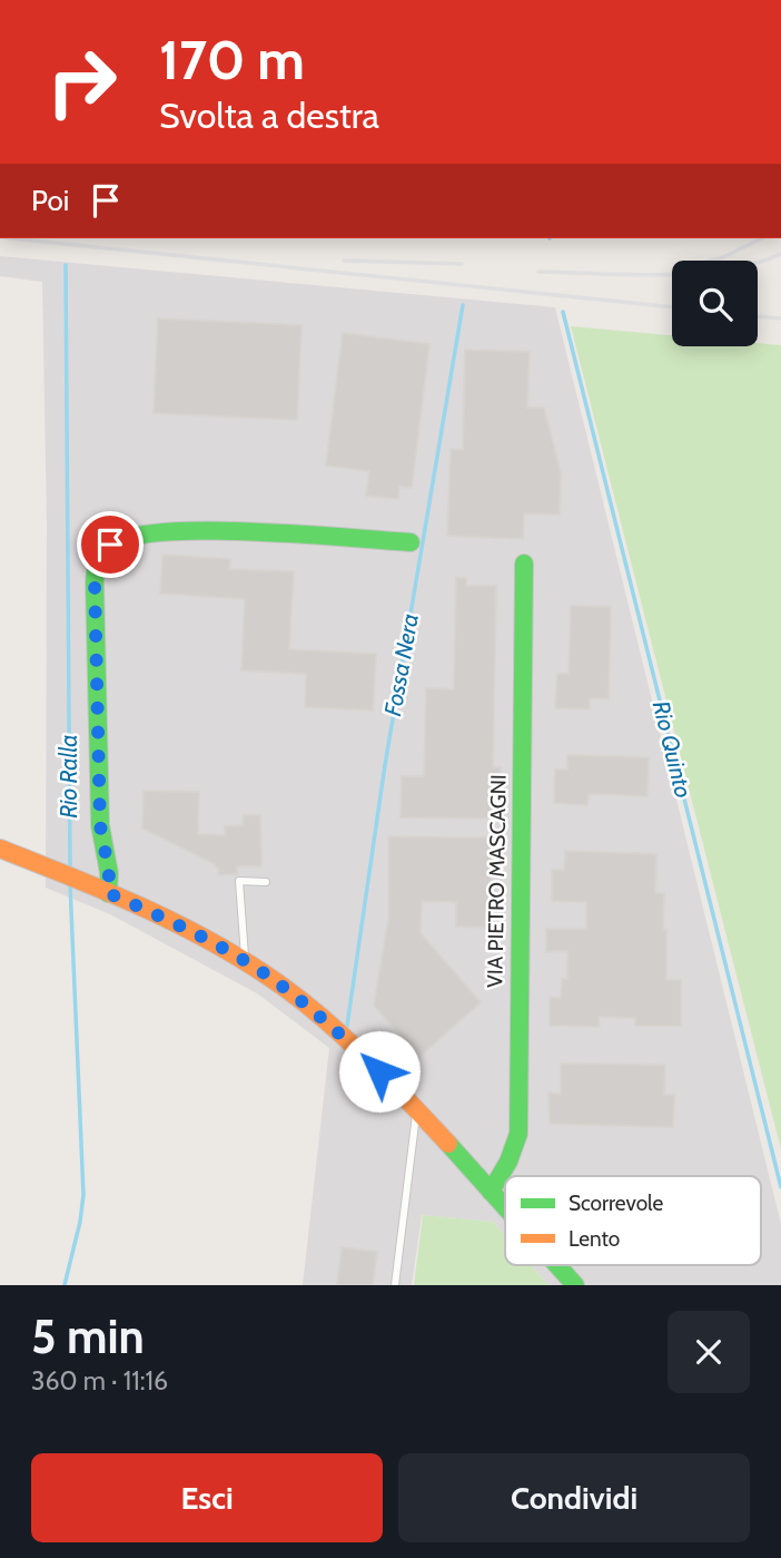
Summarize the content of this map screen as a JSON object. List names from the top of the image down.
{
  "streets": {
    "street": ["VIA PIETRO MASCAGNI"]
  },
  "water": ["Fossa Nera", "Rio Quinto", "Rio Ralla"],
  "legend": ["Scorrevole", "Lento"],
  "page": {
    "turn": ["170 m", "Svolta a destra"],
    "then": "Poi",
    "heading": ["5 min", "360 m · 11:16"],
    "buttons": ["Esci", "Condividi"]
  }
}
